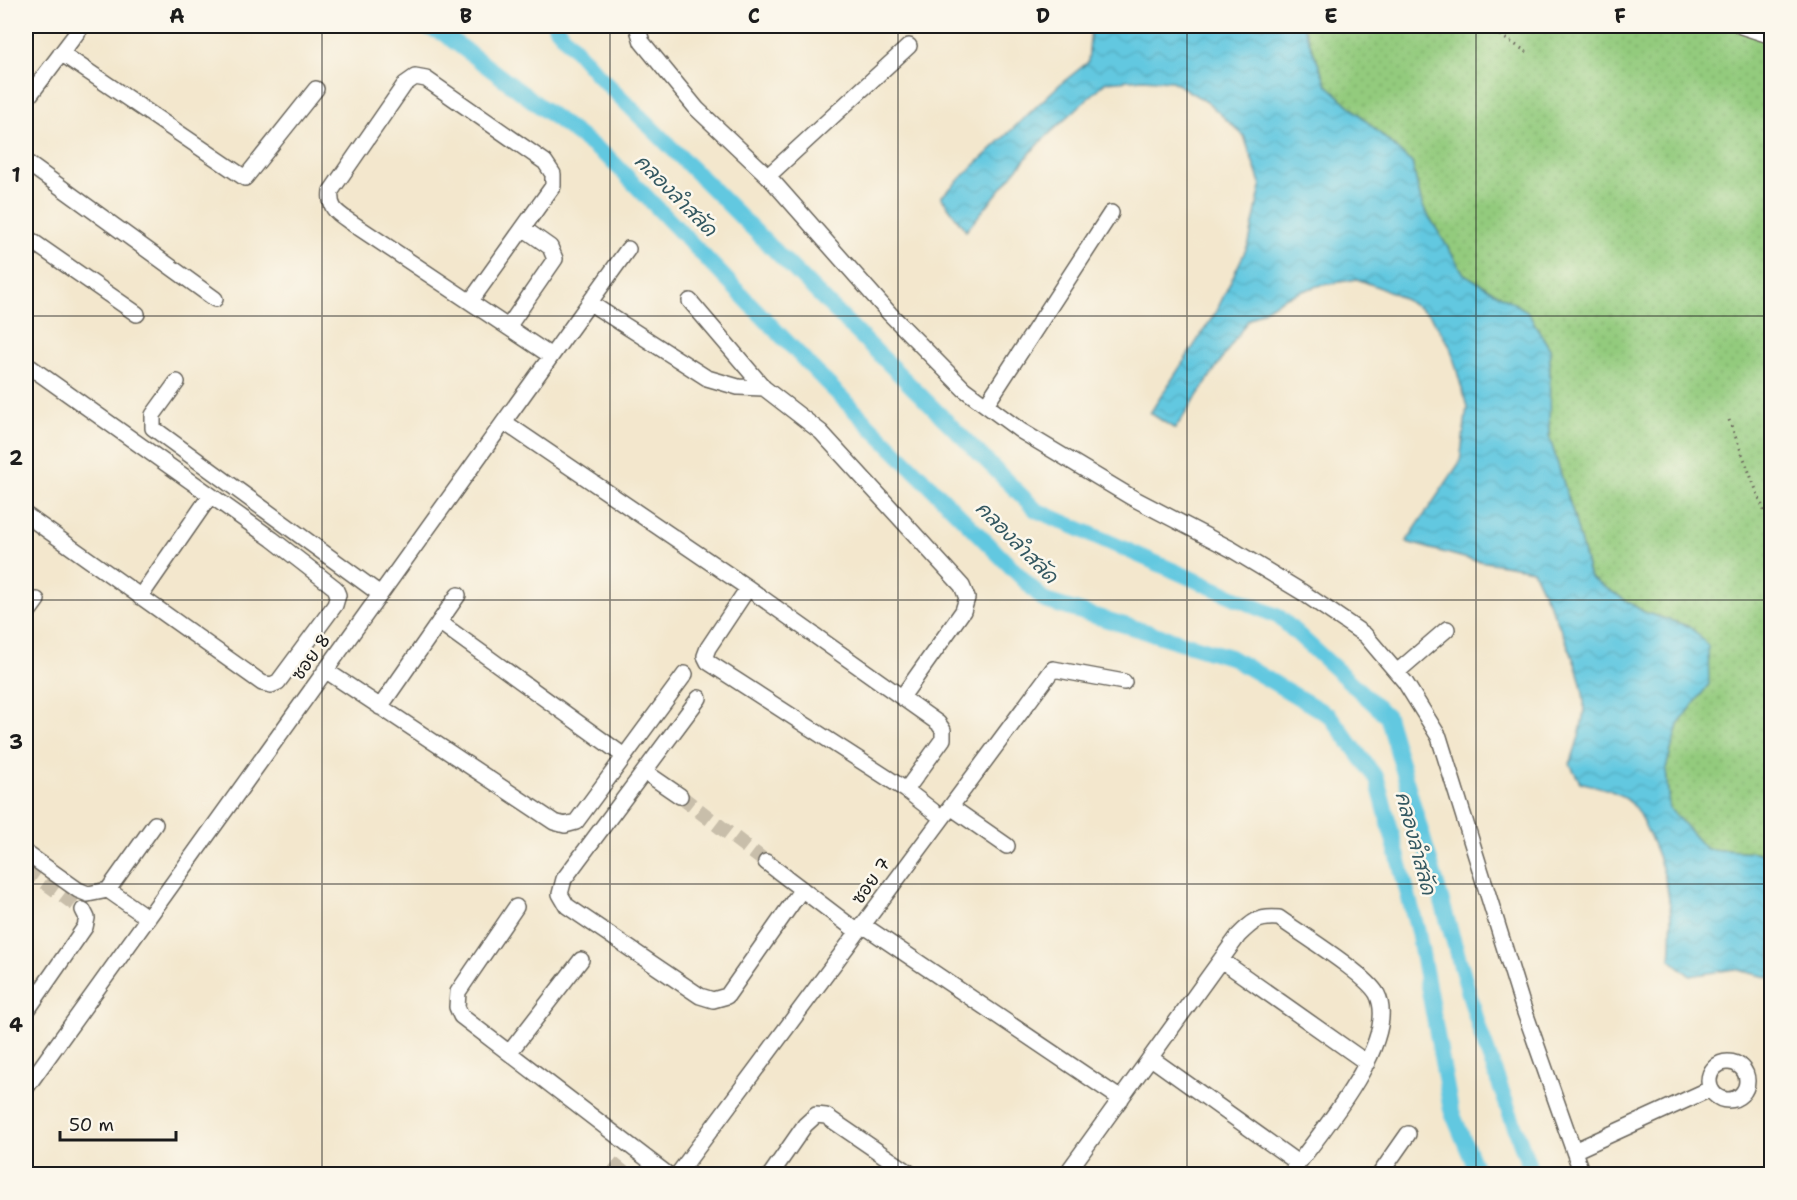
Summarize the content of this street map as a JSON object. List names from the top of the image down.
{
  "streets": {
    "street": ["ซอย 8", "ซอย 7"]
  },
  "water": ["คลองลำสลัด"],
  "scale_bar": "50 m",
  "grid": {
    "columns": [
      "A",
      "B",
      "C",
      "D",
      "E",
      "F"
    ],
    "rows": [
      "1",
      "2",
      "3",
      "4"
    ]
  }
}
